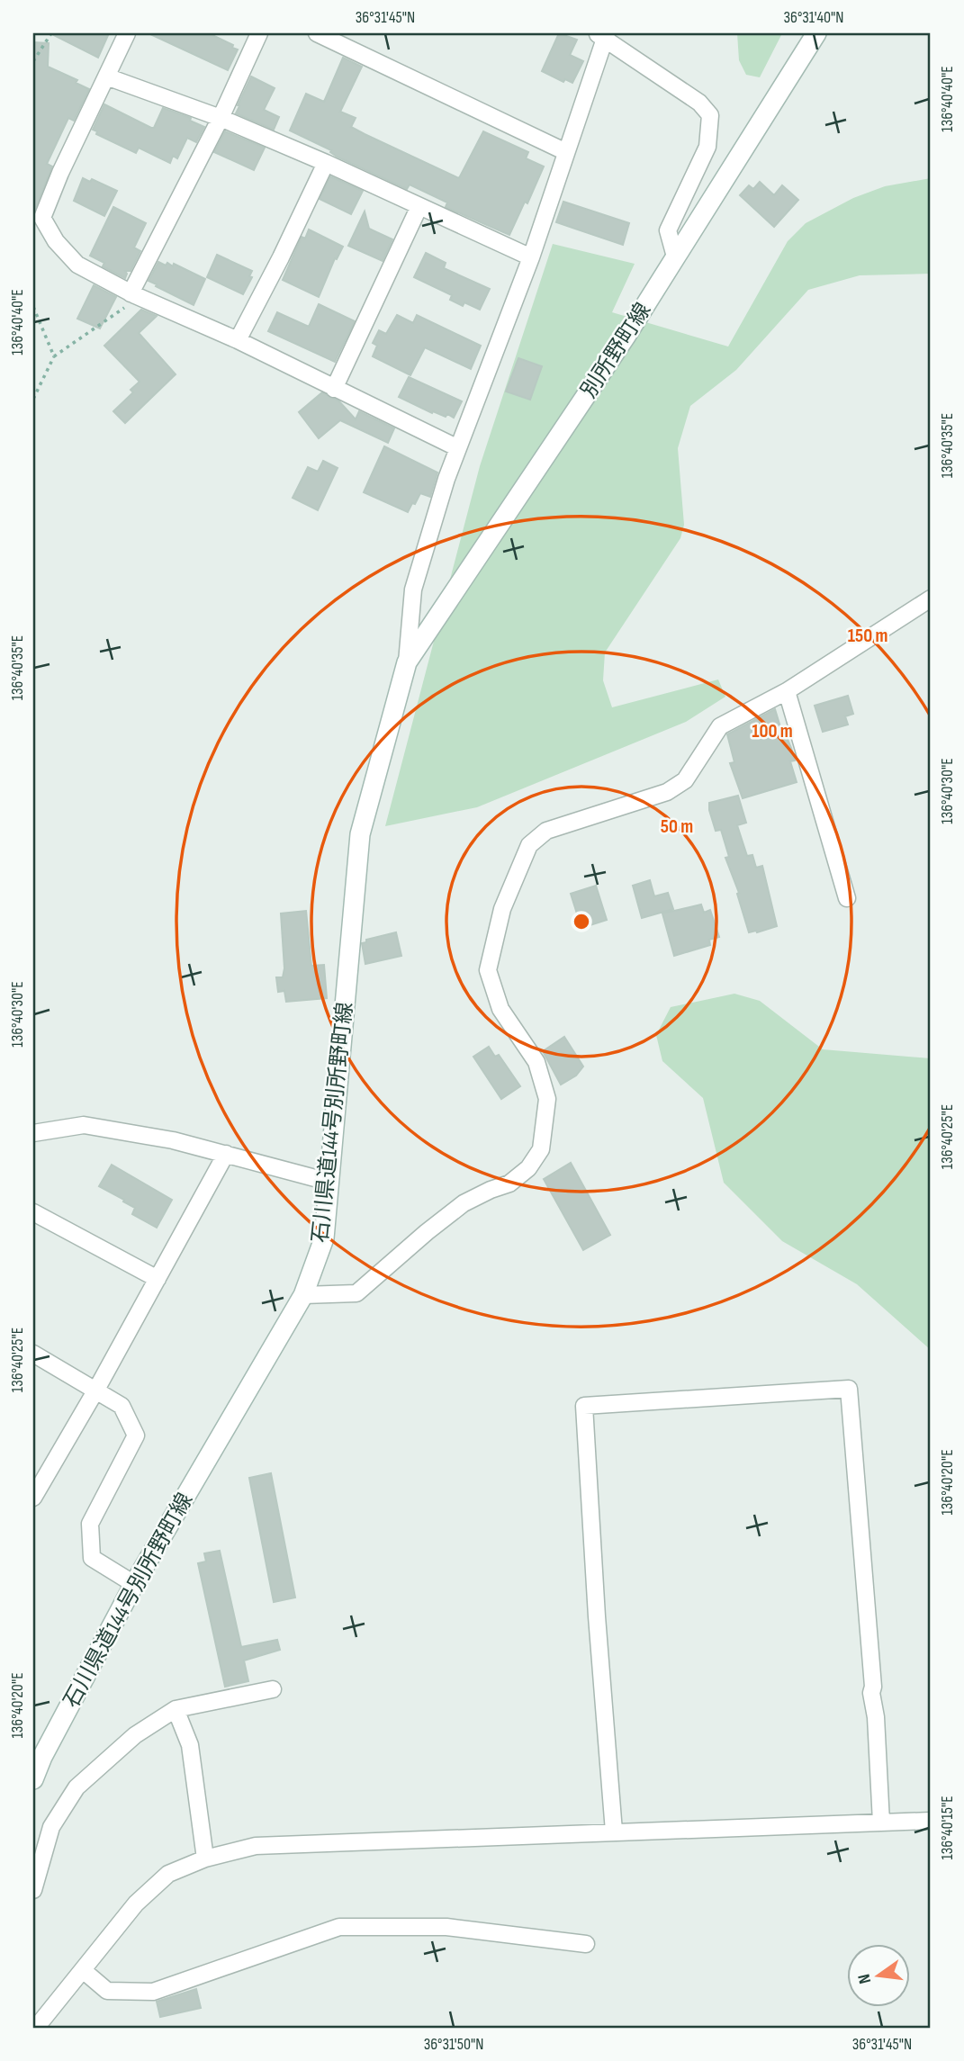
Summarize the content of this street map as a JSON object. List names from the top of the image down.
{
  "streets": {
    "main road": ["別所野町線", "石川県道144号別所野町線"]
  },
  "crossings": [
    ["別所野町線", "石川県道144号別所野町線"]
  ],
  "north": "left",
  "coordinates": [
    "36°31'45\"N",
    "36°31'40\"N",
    "136°40'40\"E",
    "136°40'35\"E",
    "136°40'30\"E",
    "136°40'25\"E",
    "136°40'20\"E",
    "136°40'15\"E",
    "36°31'50\"N"
  ],
  "rings": ["150 m", "100 m", "50 m"]
}
